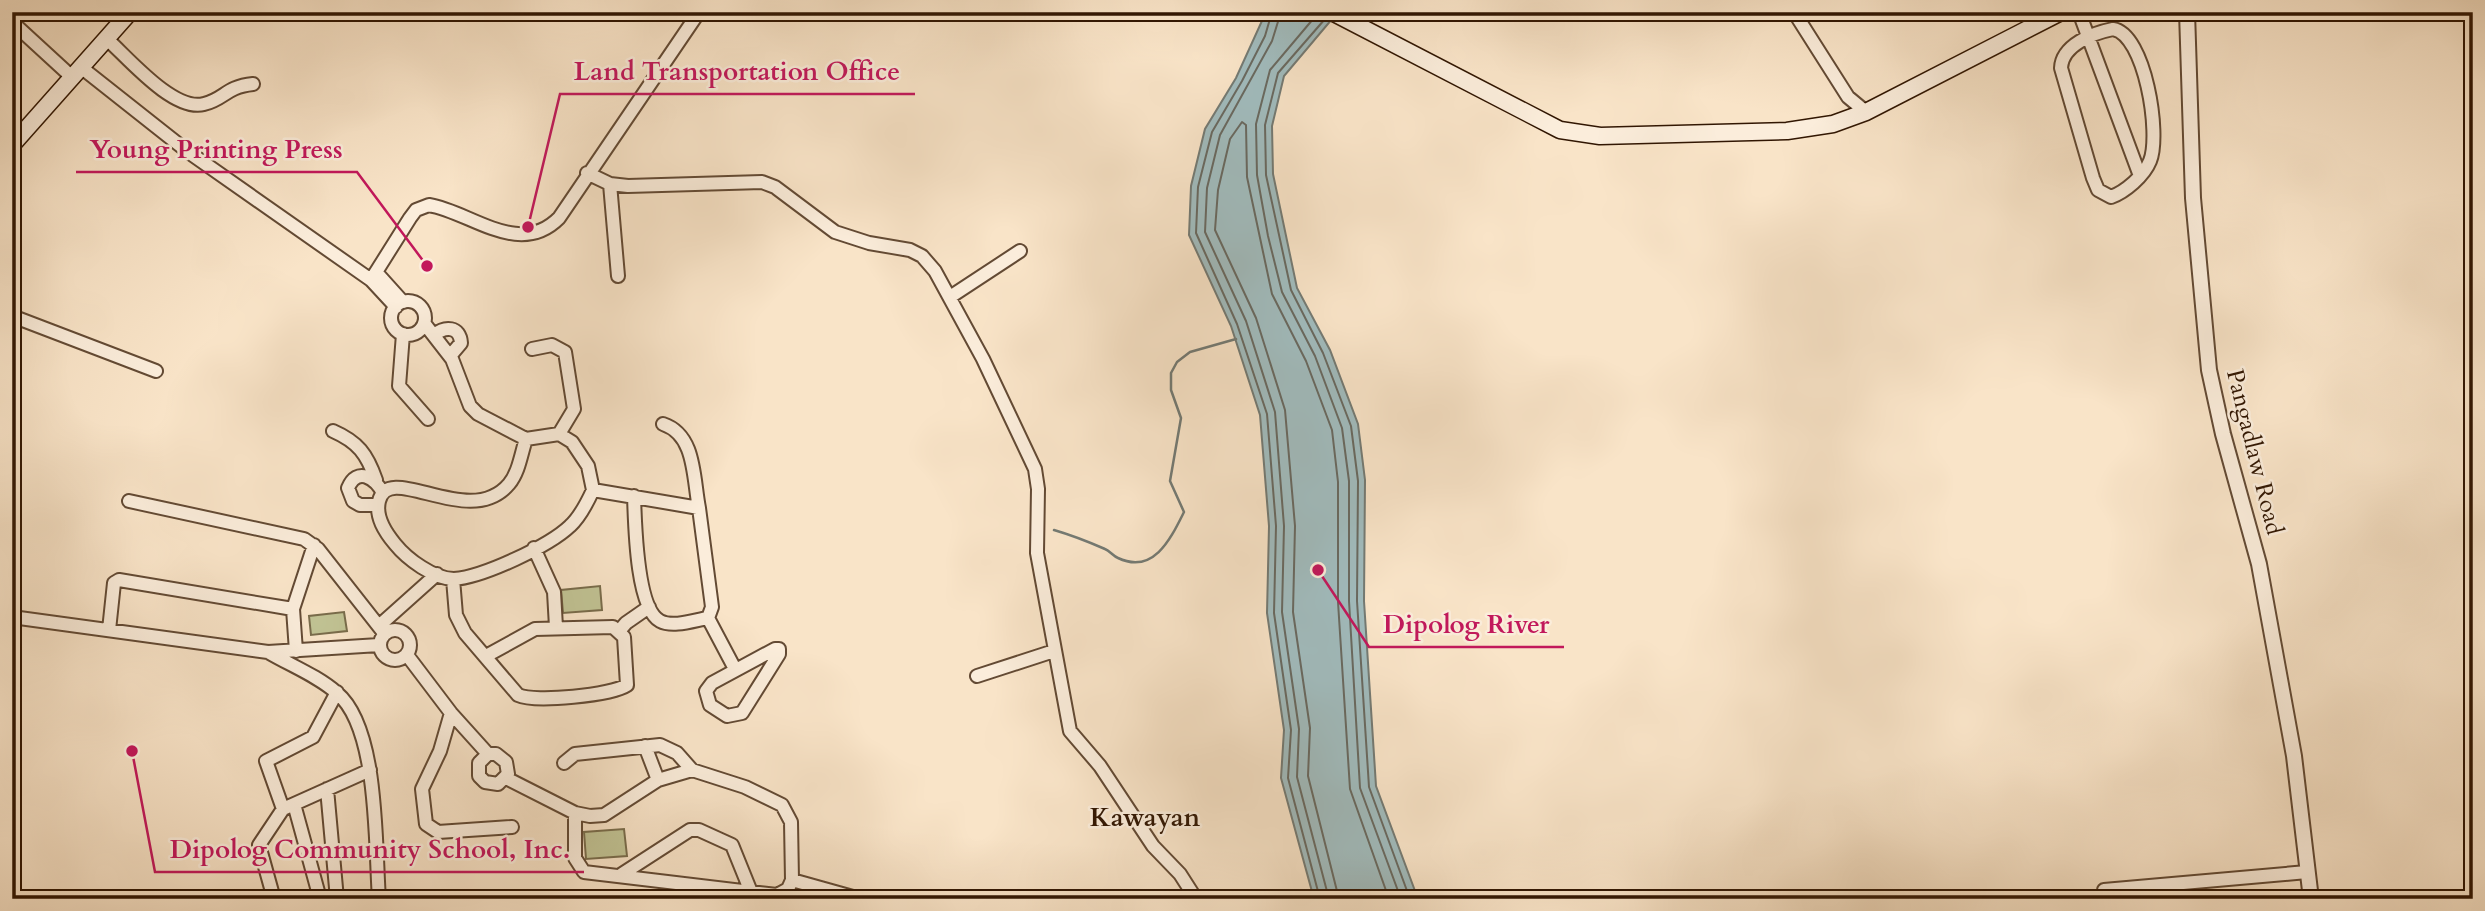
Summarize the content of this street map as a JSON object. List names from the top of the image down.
{
  "streets": {
    "street": ["Pangadlaw Road"]
  },
  "districts": ["Kawayan"],
  "places": [
    "Land Transportation Office",
    "Young Printing Press",
    "Dipolog River",
    "Dipolog Community School, Inc."
  ]
}
